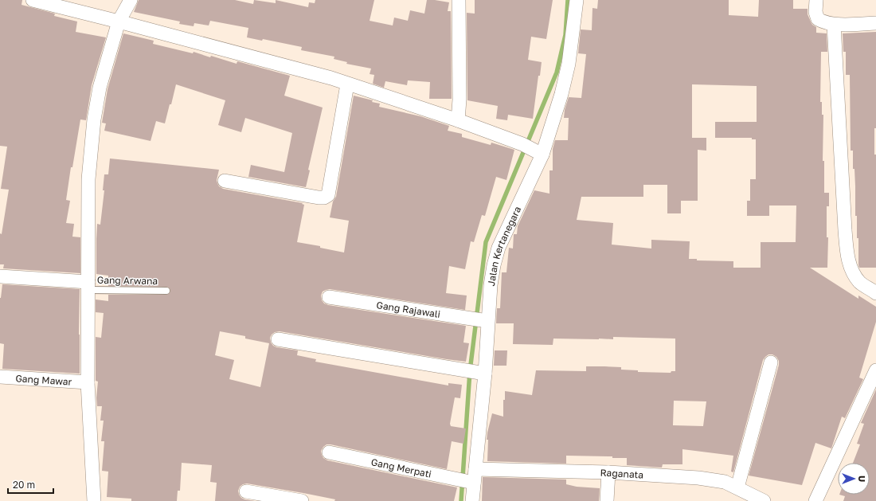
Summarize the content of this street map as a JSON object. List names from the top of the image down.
{
  "streets": {
    "street": [
      "Jalan Kertanegara",
      "Gang Rajawali",
      "Gang Mawar",
      "Gang Merpati",
      "Raganata"
    ],
    "lane": ["Gang Arwana"]
  },
  "crossings": [
    ["Jalan Kertanegara", "Gang Rajawali"],
    ["Jalan Kertanegara", "Gang Merpati"],
    ["Jalan Kertanegara", "Raganata"]
  ],
  "scale_bar": "20 m",
  "north": "right"
}
